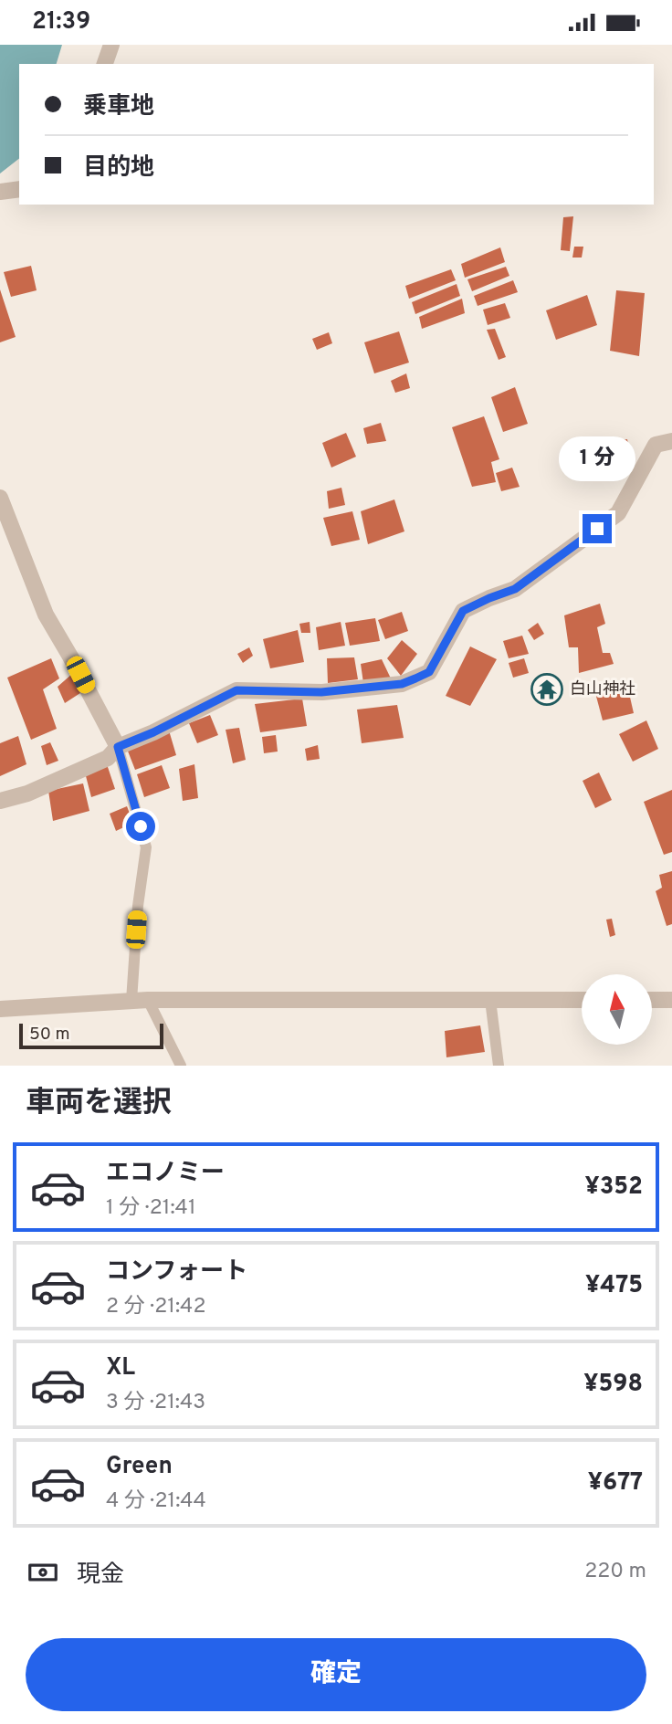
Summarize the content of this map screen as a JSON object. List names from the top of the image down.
{
  "places": {
    "temple": ["白山神社"]
  },
  "scale_bar": "50 m",
  "north": "top",
  "page": {
    "status": "21:39",
    "banner": ["乗車地", "目的地"],
    "bubble": "1 分",
    "scale": "50 m",
    "heading": "車両を選択",
    "list": [
      {
        "name": "エコノミー",
        "note": "1 分 · 21:41",
        "value": "¥352"
      },
      {
        "name": "コンフォート",
        "note": "2 分 · 21:42",
        "value": "¥475"
      },
      {
        "name": "XL",
        "note": "3 分 · 21:43",
        "value": "¥598"
      },
      {
        "name": "Green",
        "note": "4 分 · 21:44",
        "value": "¥677"
      }
    ],
    "pay": ["現金", "220 m"],
    "buttons": "確定"
  }
}
